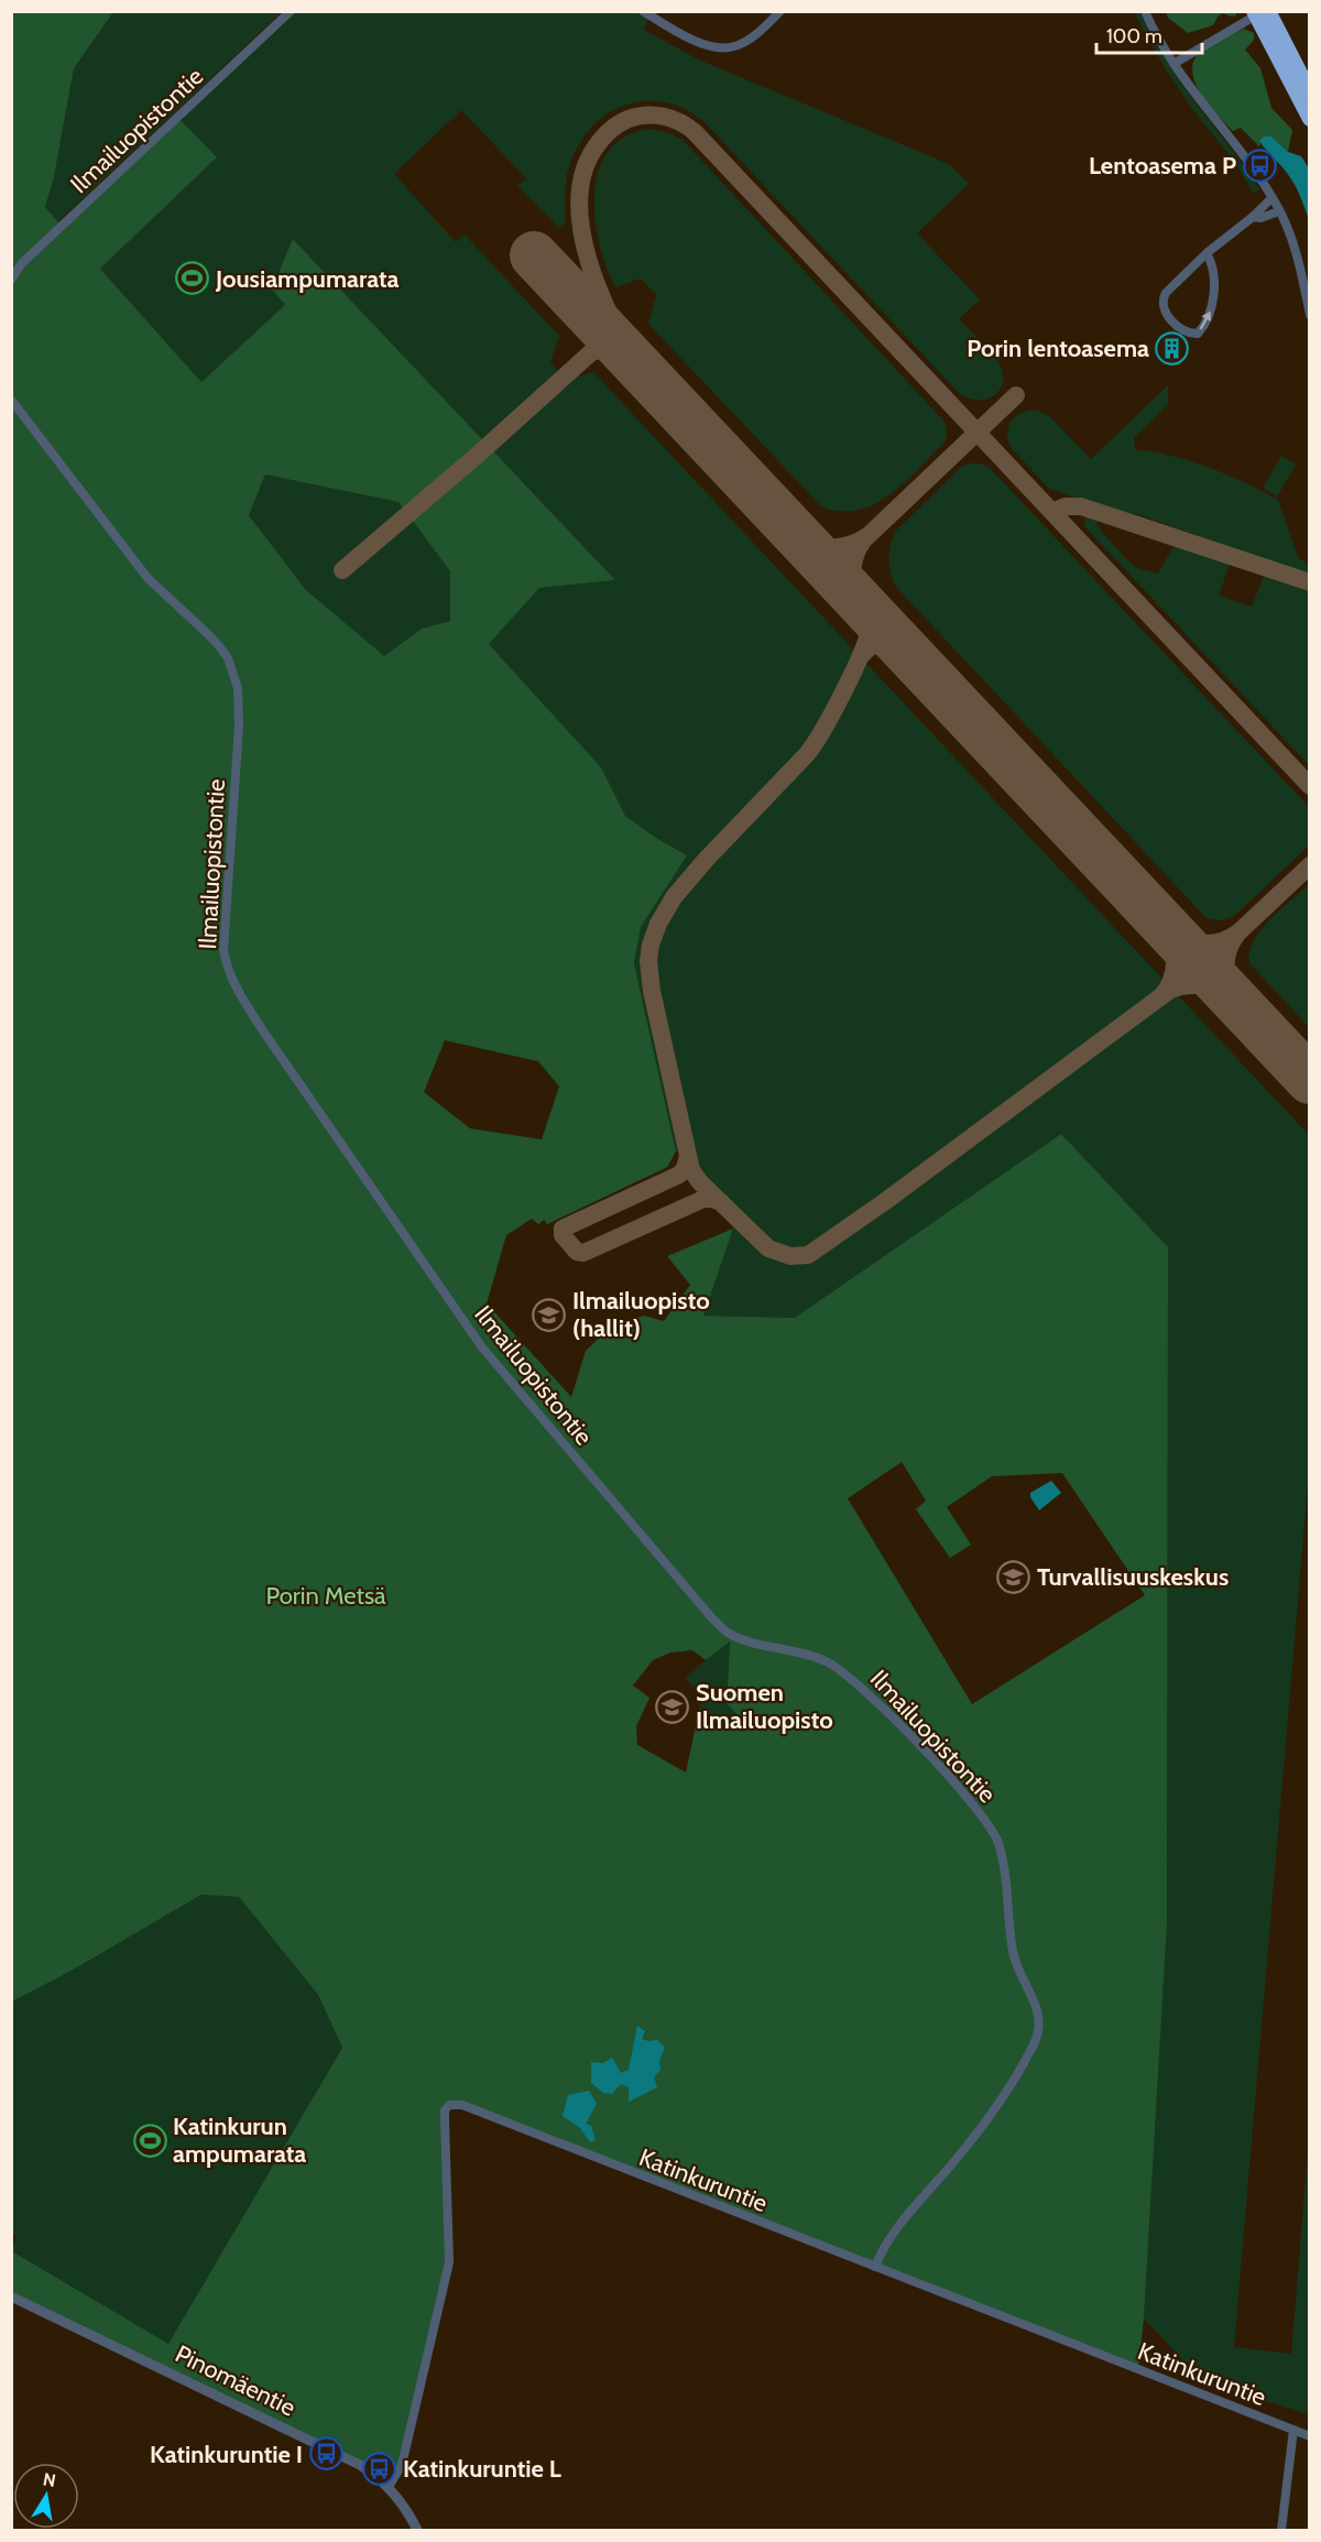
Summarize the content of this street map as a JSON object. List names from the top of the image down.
{
  "streets": {
    "street": ["Ilmailuopistontie", "Katinkuruntie", "Pinomäentie"]
  },
  "crossings": [
    ["Ilmailuopistontie", "Katinkuruntie"],
    ["Katinkuruntie", "Pinomäentie"]
  ],
  "parks": ["Porin Metsä"],
  "places": {
    "bus stop": ["Lentoasema P", "Katinkuruntie I", "Katinkuruntie L"],
    "sports": ["Jousiampumarata", "Katinkurun ampumarata"],
    "building": ["Porin lentoasema"],
    "school or university": ["Ilmailuopisto (hallit)", "Turvallisuuskeskus", "Suomen Ilmailuopisto"]
  },
  "scale_bar": "100 m",
  "north": "top"
}
